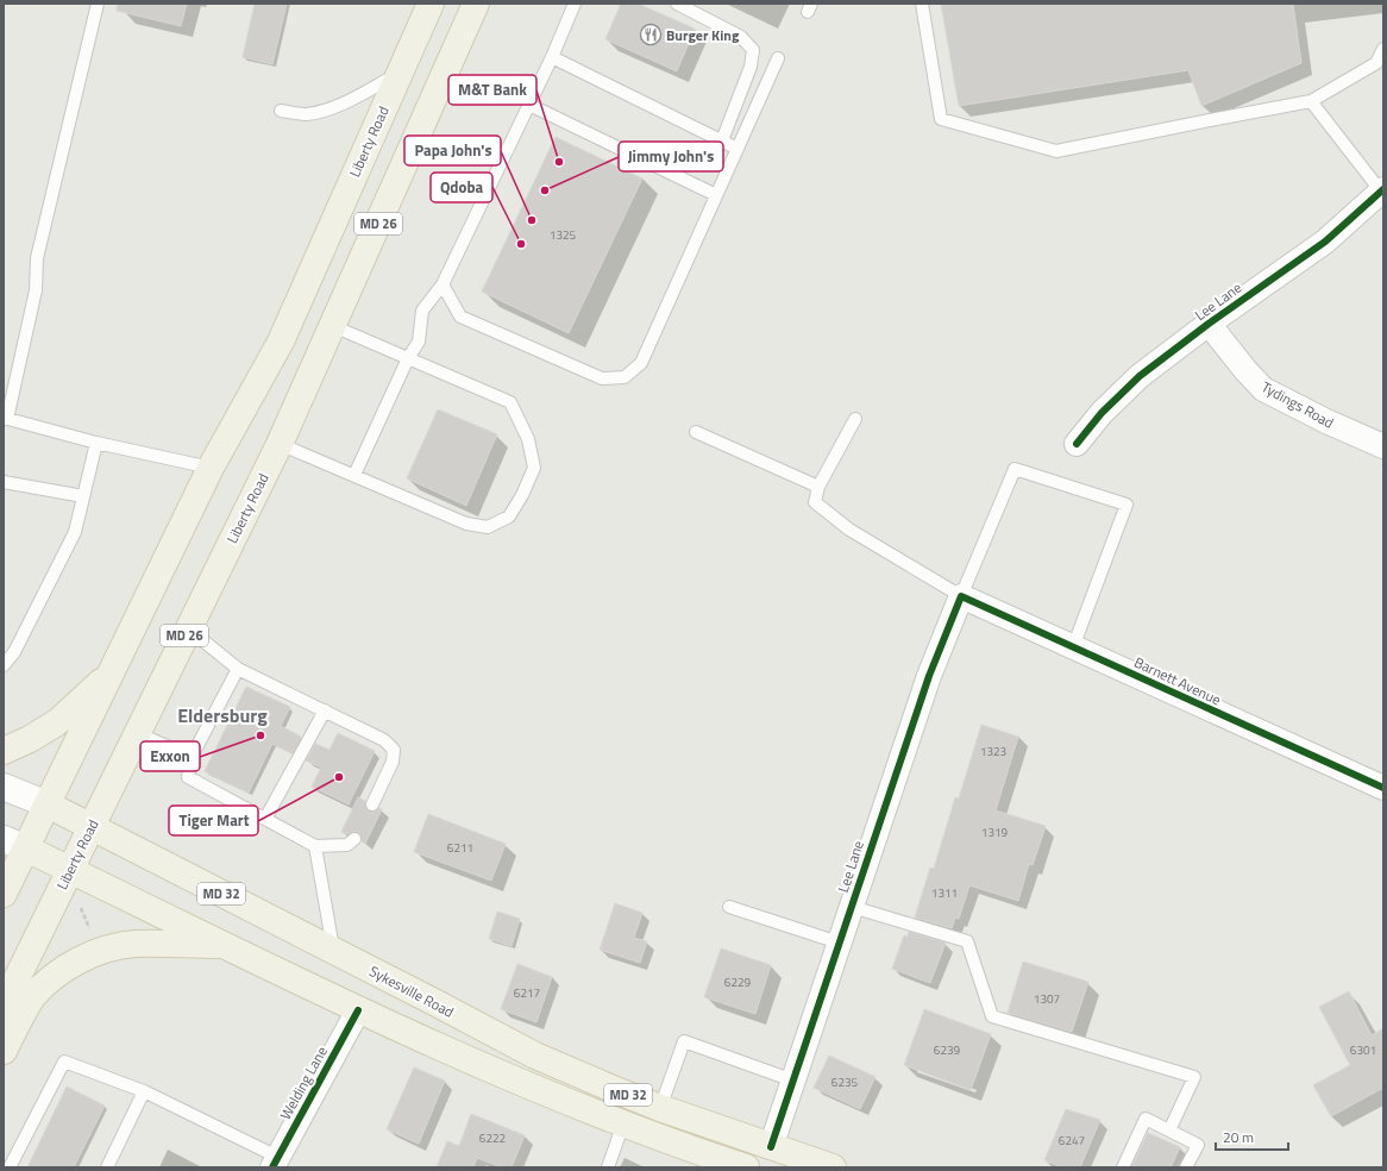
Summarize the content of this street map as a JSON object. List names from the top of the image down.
{
  "streets": {
    "main road": [
      "Liberty Road",
      "MD 26",
      "MD 32",
      "Sykesville Road"
    ],
    "street": [
      "Lee Lane",
      "Tydings Road",
      "Barnett Avenue",
      "Welding Lane"
    ]
  },
  "crossings": [
    ["Liberty Road", "MD 32"],
    ["Liberty Road", "Sykesville Road"],
    ["Lee Lane", "Tydings Road"],
    ["Lee Lane", "Barnett Avenue"],
    ["Lee Lane", "Sykesville Road"],
    ["MD 32", "Welding Lane"]
  ],
  "districts": ["Eldersburg"],
  "places": {
    "restaurant": ["Burger King"],
    "other": [
      "M&T Bank",
      "Jimmy John's",
      "Papa John's",
      "Qdoba",
      "Exxon",
      "Tiger Mart"
    ]
  },
  "house_numbers": [
    "1325",
    "1323",
    "1319",
    "6211",
    "1311",
    "6229",
    "6217",
    "1307",
    "6239",
    "6301",
    "6235",
    "6222",
    "6247"
  ],
  "scale_bar": "20 m"
}
